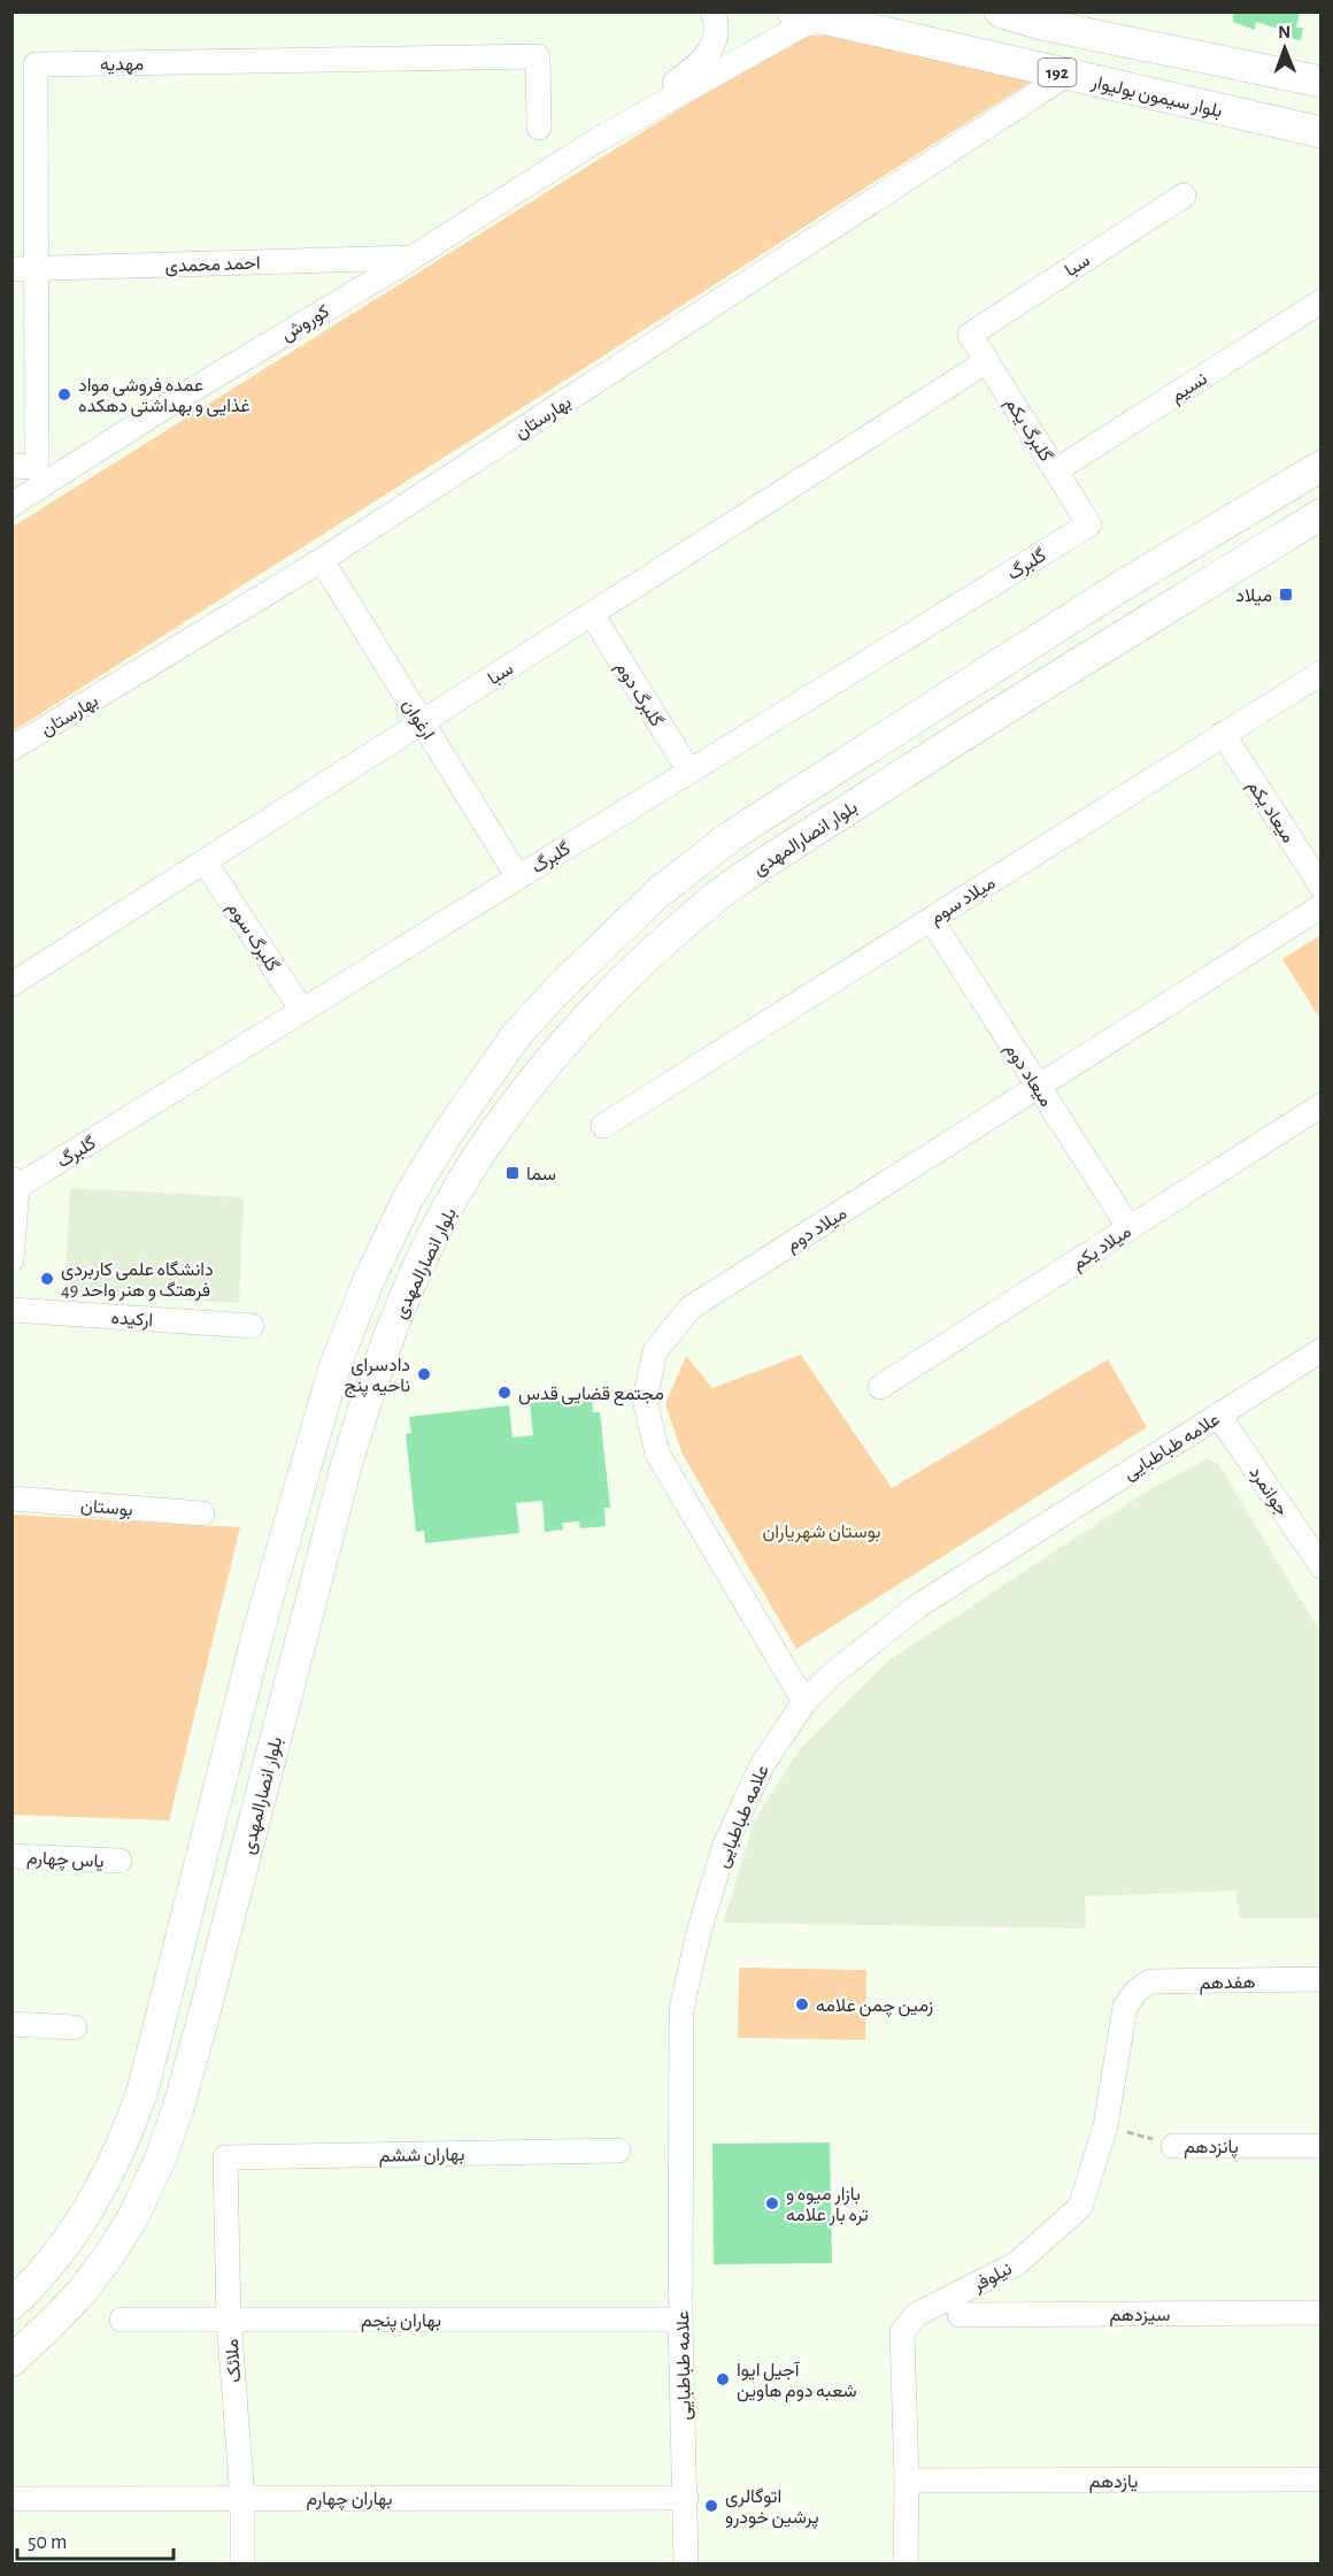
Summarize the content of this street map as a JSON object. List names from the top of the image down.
{
  "streets": {
    "main road": ["192", "بلوار سیمون بولیوار", "بلوار انصارالمهدی"],
    "street": [
      "مهدیه",
      "احمد محمدی",
      "سبا",
      "کوروش",
      "نسیم",
      "بهارستان",
      "گلبرگ یکم",
      "گلبرگ",
      "گلبرگ دوم",
      "ارغوان",
      "میعاد یکم",
      "میلاد سوم",
      "گلبرگ سوم",
      "میعاد دوم",
      "میلاد دوم",
      "میلاد یکم",
      "ارکیده",
      "علامه طباطبایی",
      "جوانمرد",
      "بوستان",
      "یاس چهارم",
      "هفدهم",
      "پانزدهم",
      "بهاران ششم",
      "نیلوفر",
      "سیزدهم",
      "بهاران پنجم",
      "ملائک",
      "یازدهم",
      "بهاران چهارم"
    ]
  },
  "crossings": [
    ["مهدیه", "احمد محمدی"],
    ["بلوار سیمون بولیوار", "بهارستان"],
    ["احمد محمدی", "کوروش"],
    ["سبا", "گلبرگ یکم"],
    ["سبا", "گلبرگ دوم"],
    ["سبا", "ارغوان"],
    ["سبا", "گلبرگ سوم"],
    ["نسیم", "گلبرگ یکم"],
    ["بهارستان", "ارغوان"],
    ["گلبرگ یکم", "گلبرگ"],
    ["گلبرگ", "گلبرگ دوم"],
    ["گلبرگ", "ارغوان"],
    ["گلبرگ", "گلبرگ سوم"],
    ["میعاد یکم", "میلاد سوم"],
    ["میلاد سوم", "میعاد دوم"],
    ["میعاد دوم", "میلاد دوم"],
    ["میعاد دوم", "میلاد یکم"],
    ["میلاد دوم", "علامه طباطبایی"],
    ["علامه طباطبایی", "جوانمرد"],
    ["علامه طباطبایی", "بهاران پنجم"],
    ["علامه طباطبایی", "بهاران چهارم"],
    ["هفدهم", "نیلوفر"],
    ["پانزدهم", "نیلوفر"],
    ["بهاران ششم", "ملائک"],
    ["نیلوفر", "یازدهم"],
    ["بهاران پنجم", "ملائک"],
    ["ملائک", "بهاران چهارم"]
  ],
  "parks": ["بوستان شهریاران"],
  "places": {
    "other": [
      "عمده فروشی مواد غذایی و بهداشتی دهکده",
      "دانشگاه علمی کاربردی فرهتگ و هنر واحد 49",
      "دادسرای ناحیه پنج",
      "مجتمع قضایی قدس",
      "زمین چمن علامه",
      "بازار میوه و تره بار علامه",
      "آجیل ایوا شعبه دوم هاوین",
      "اتوگالری پرشین خودرو"
    ],
    "transit": ["میلاد", "سما"]
  },
  "scale_bar": "50 m",
  "north": "top"
}
